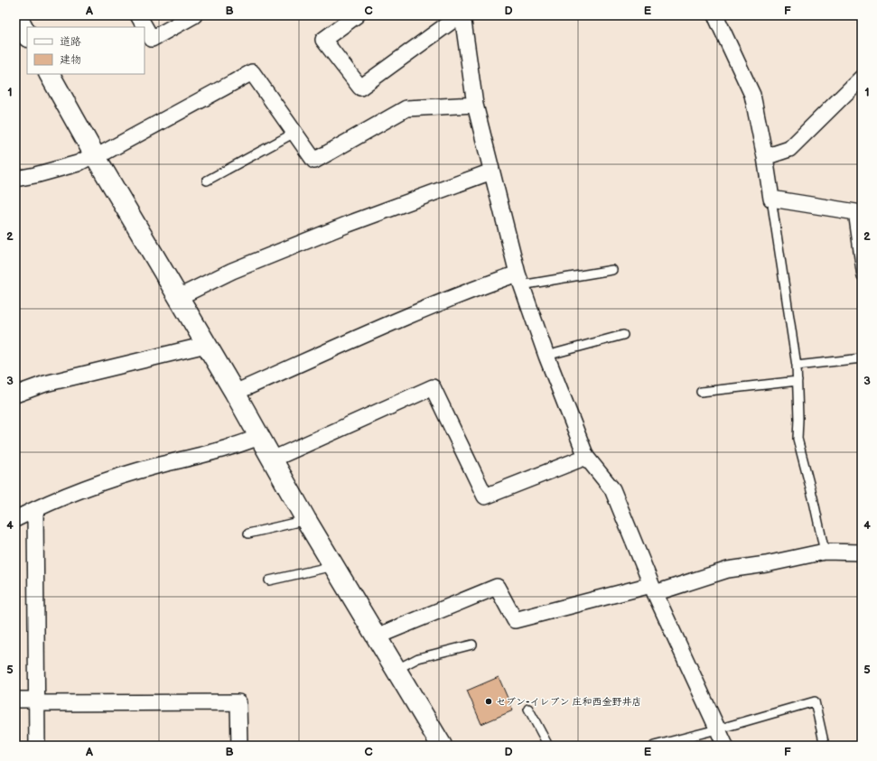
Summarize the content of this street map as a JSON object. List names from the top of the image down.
{
  "places": ["セブン-イレブン 庄和西金野井店"],
  "legend": ["道路", "建物"],
  "grid": {
    "columns": [
      "A",
      "B",
      "C",
      "D",
      "E",
      "F"
    ],
    "rows": [
      "1",
      "2",
      "3",
      "4",
      "5"
    ]
  }
}
